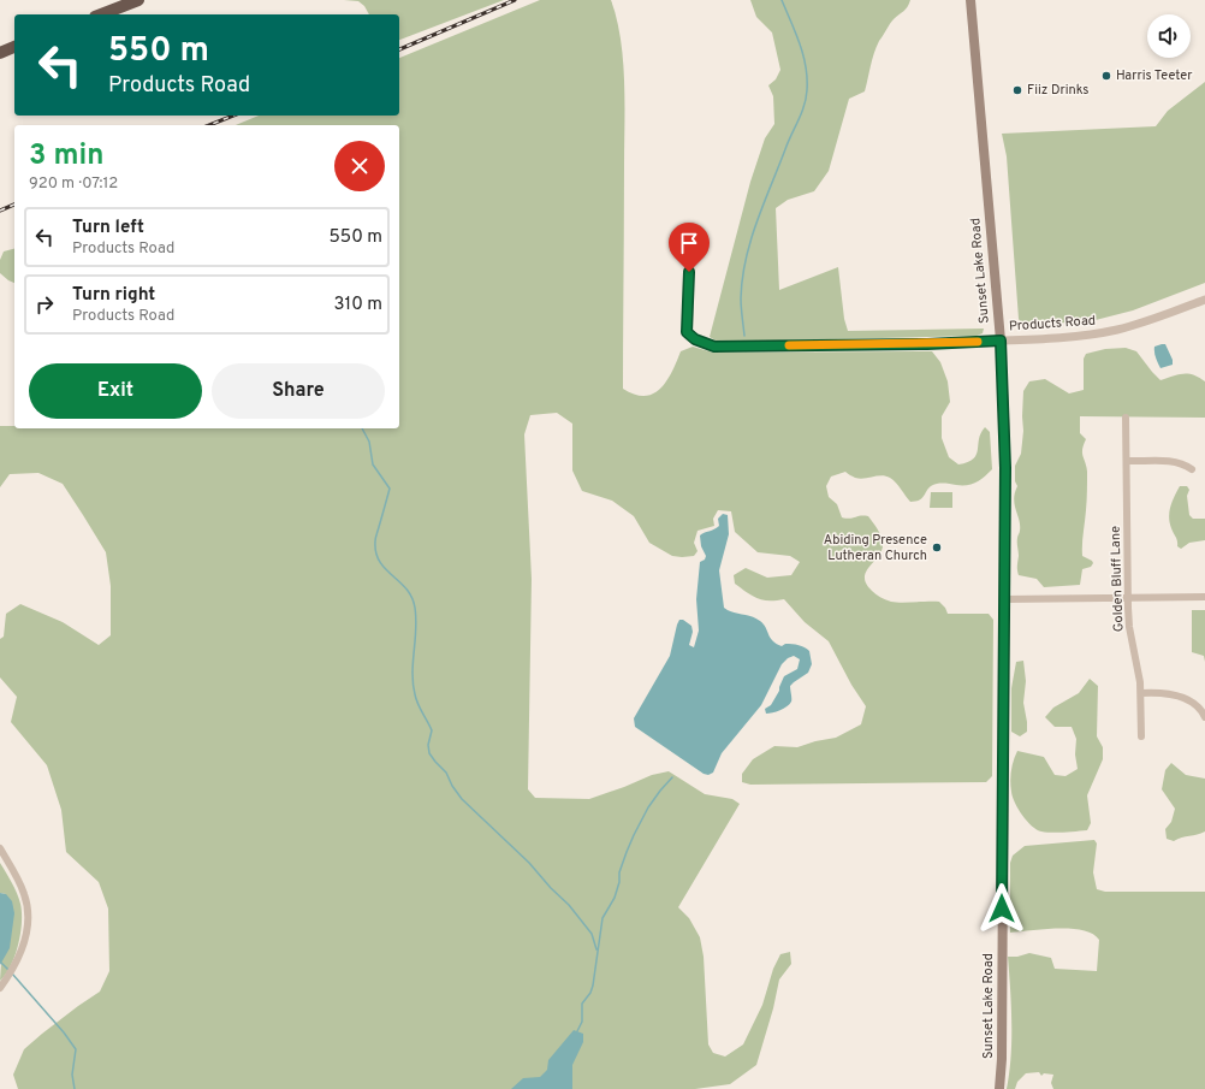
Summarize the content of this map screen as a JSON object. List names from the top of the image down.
{
  "streets": {
    "main road": ["Sunset Lake Road"],
    "street": ["Products Road", "Golden Bluff Lane"]
  },
  "crossings": [
    ["Sunset Lake Road", "Products Road"]
  ],
  "places": ["Harris Teeter", "Fiiz Drinks", "Abiding Presence Lutheran Church"],
  "page": {
    "turn": ["550 m", "Products Road"],
    "heading": ["3 min", "920 m · 07:12"],
    "list": [
      {
        "name": "Turn left",
        "note": "Products Road",
        "value": "550 m"
      },
      {
        "name": "Turn right",
        "note": "Products Road",
        "value": "310 m"
      }
    ],
    "buttons": ["Exit", "Share"]
  }
}
